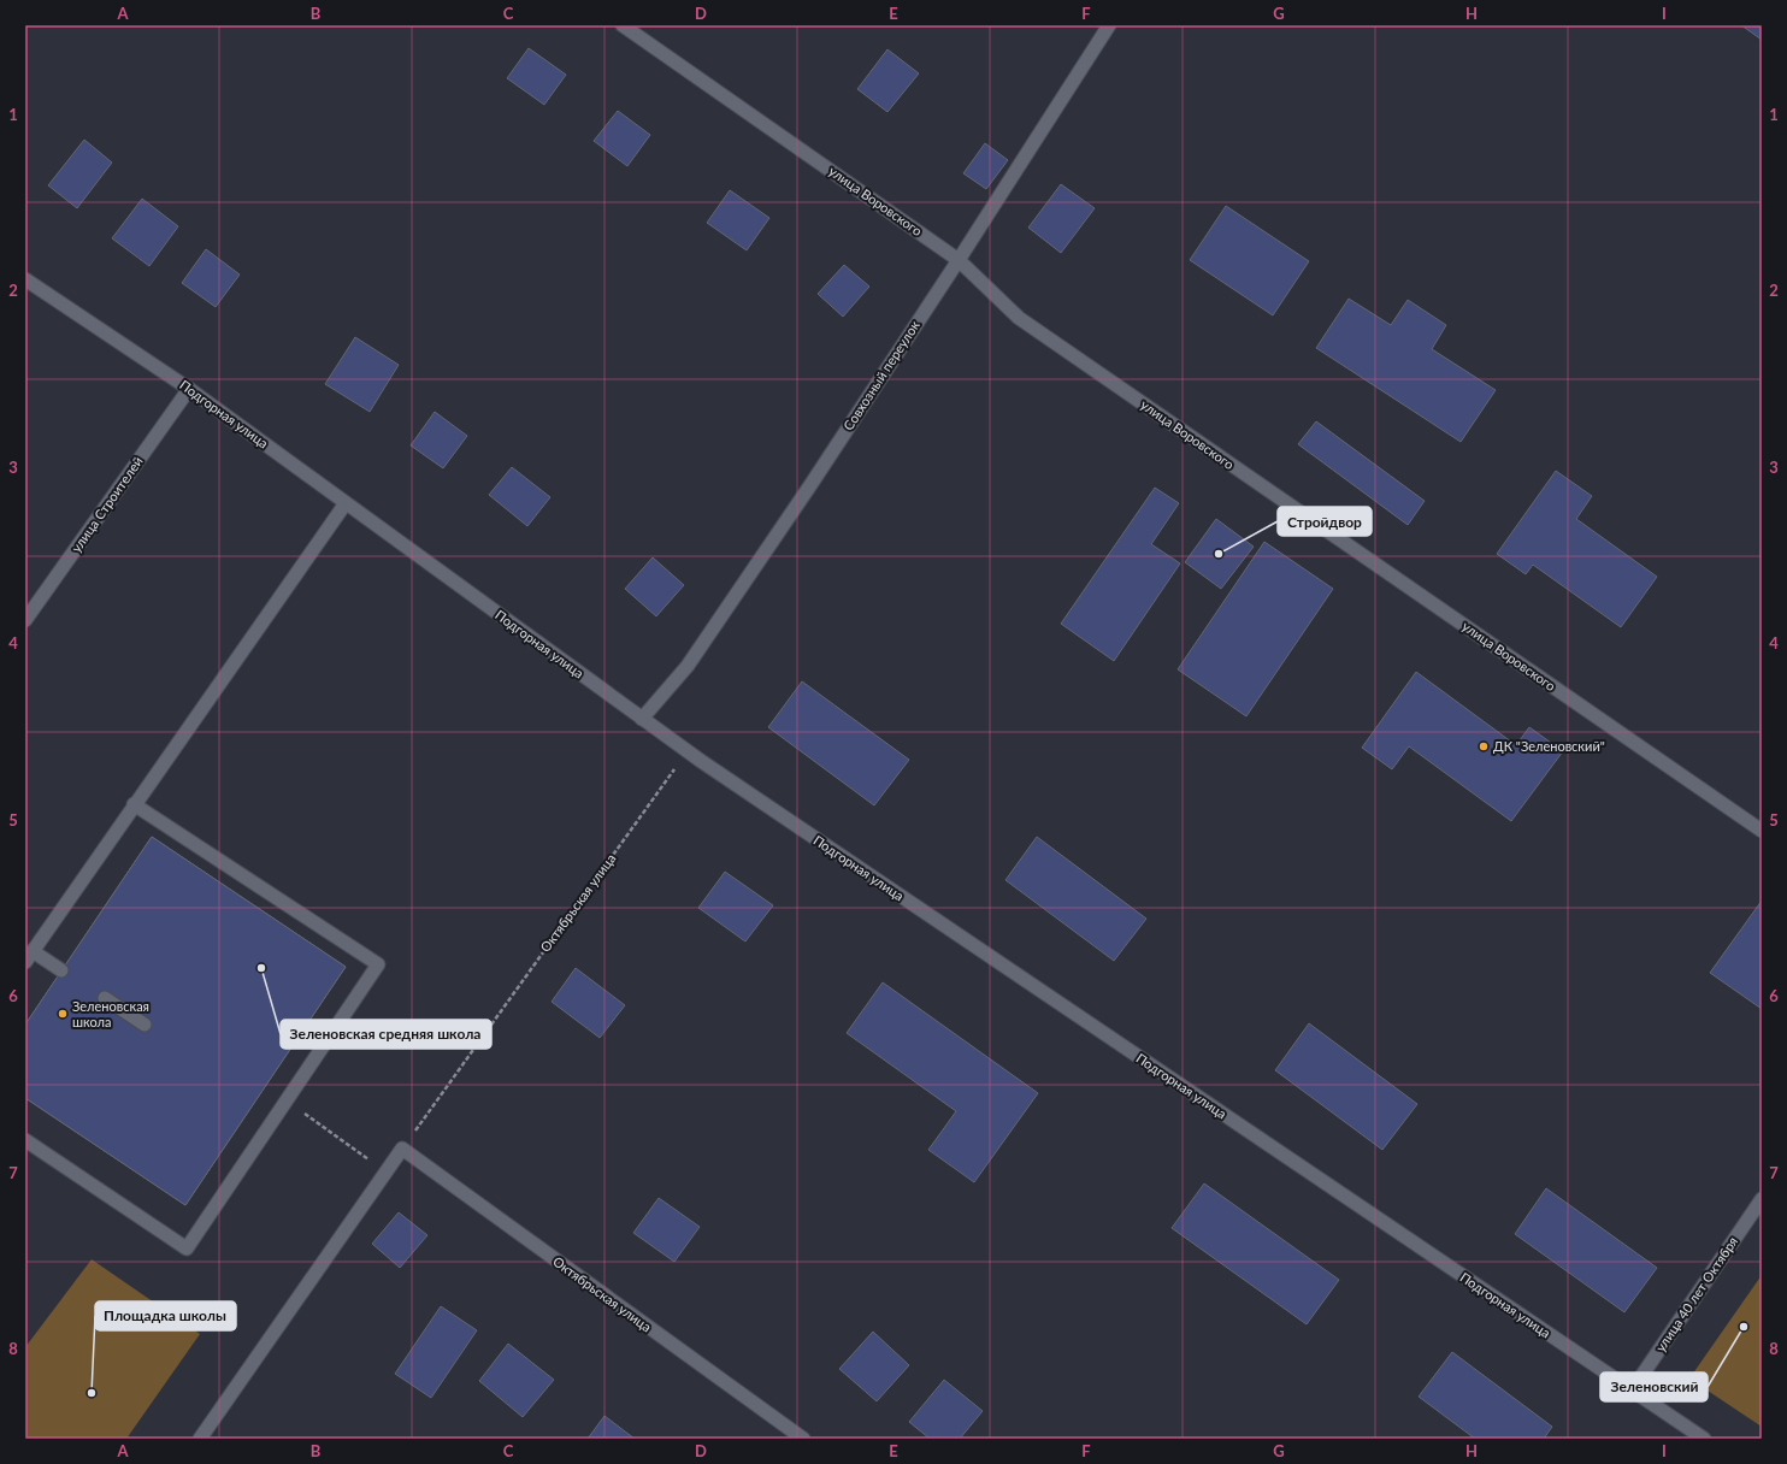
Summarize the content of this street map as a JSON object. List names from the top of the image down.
{
  "streets": {
    "street": [
      "улица Воровского",
      "Совхозный переулок",
      "Подгорная улица",
      "улица Строителей",
      "Октябрьская улица",
      "улица 40 лет Октября"
    ]
  },
  "crossings": [
    ["улица Воровского", "Совхозный переулок"],
    ["Совхозный переулок", "Подгорная улица"],
    ["Подгорная улица", "улица Строителей"],
    ["Подгорная улица", "Октябрьская улица"],
    ["Подгорная улица", "улица 40 лет Октября"]
  ],
  "places": [
    "Стройдвор",
    "ДК \"Зеленовский\"",
    "Зеленовская средняя школа",
    "Зеленовская школа",
    "Зеленовский",
    "Площадка школы"
  ],
  "grid": {
    "columns": [
      "A",
      "B",
      "C",
      "D",
      "E",
      "F",
      "G",
      "H",
      "I"
    ],
    "rows": [
      "1",
      "2",
      "3",
      "4",
      "5",
      "6",
      "7",
      "8"
    ]
  }
}
